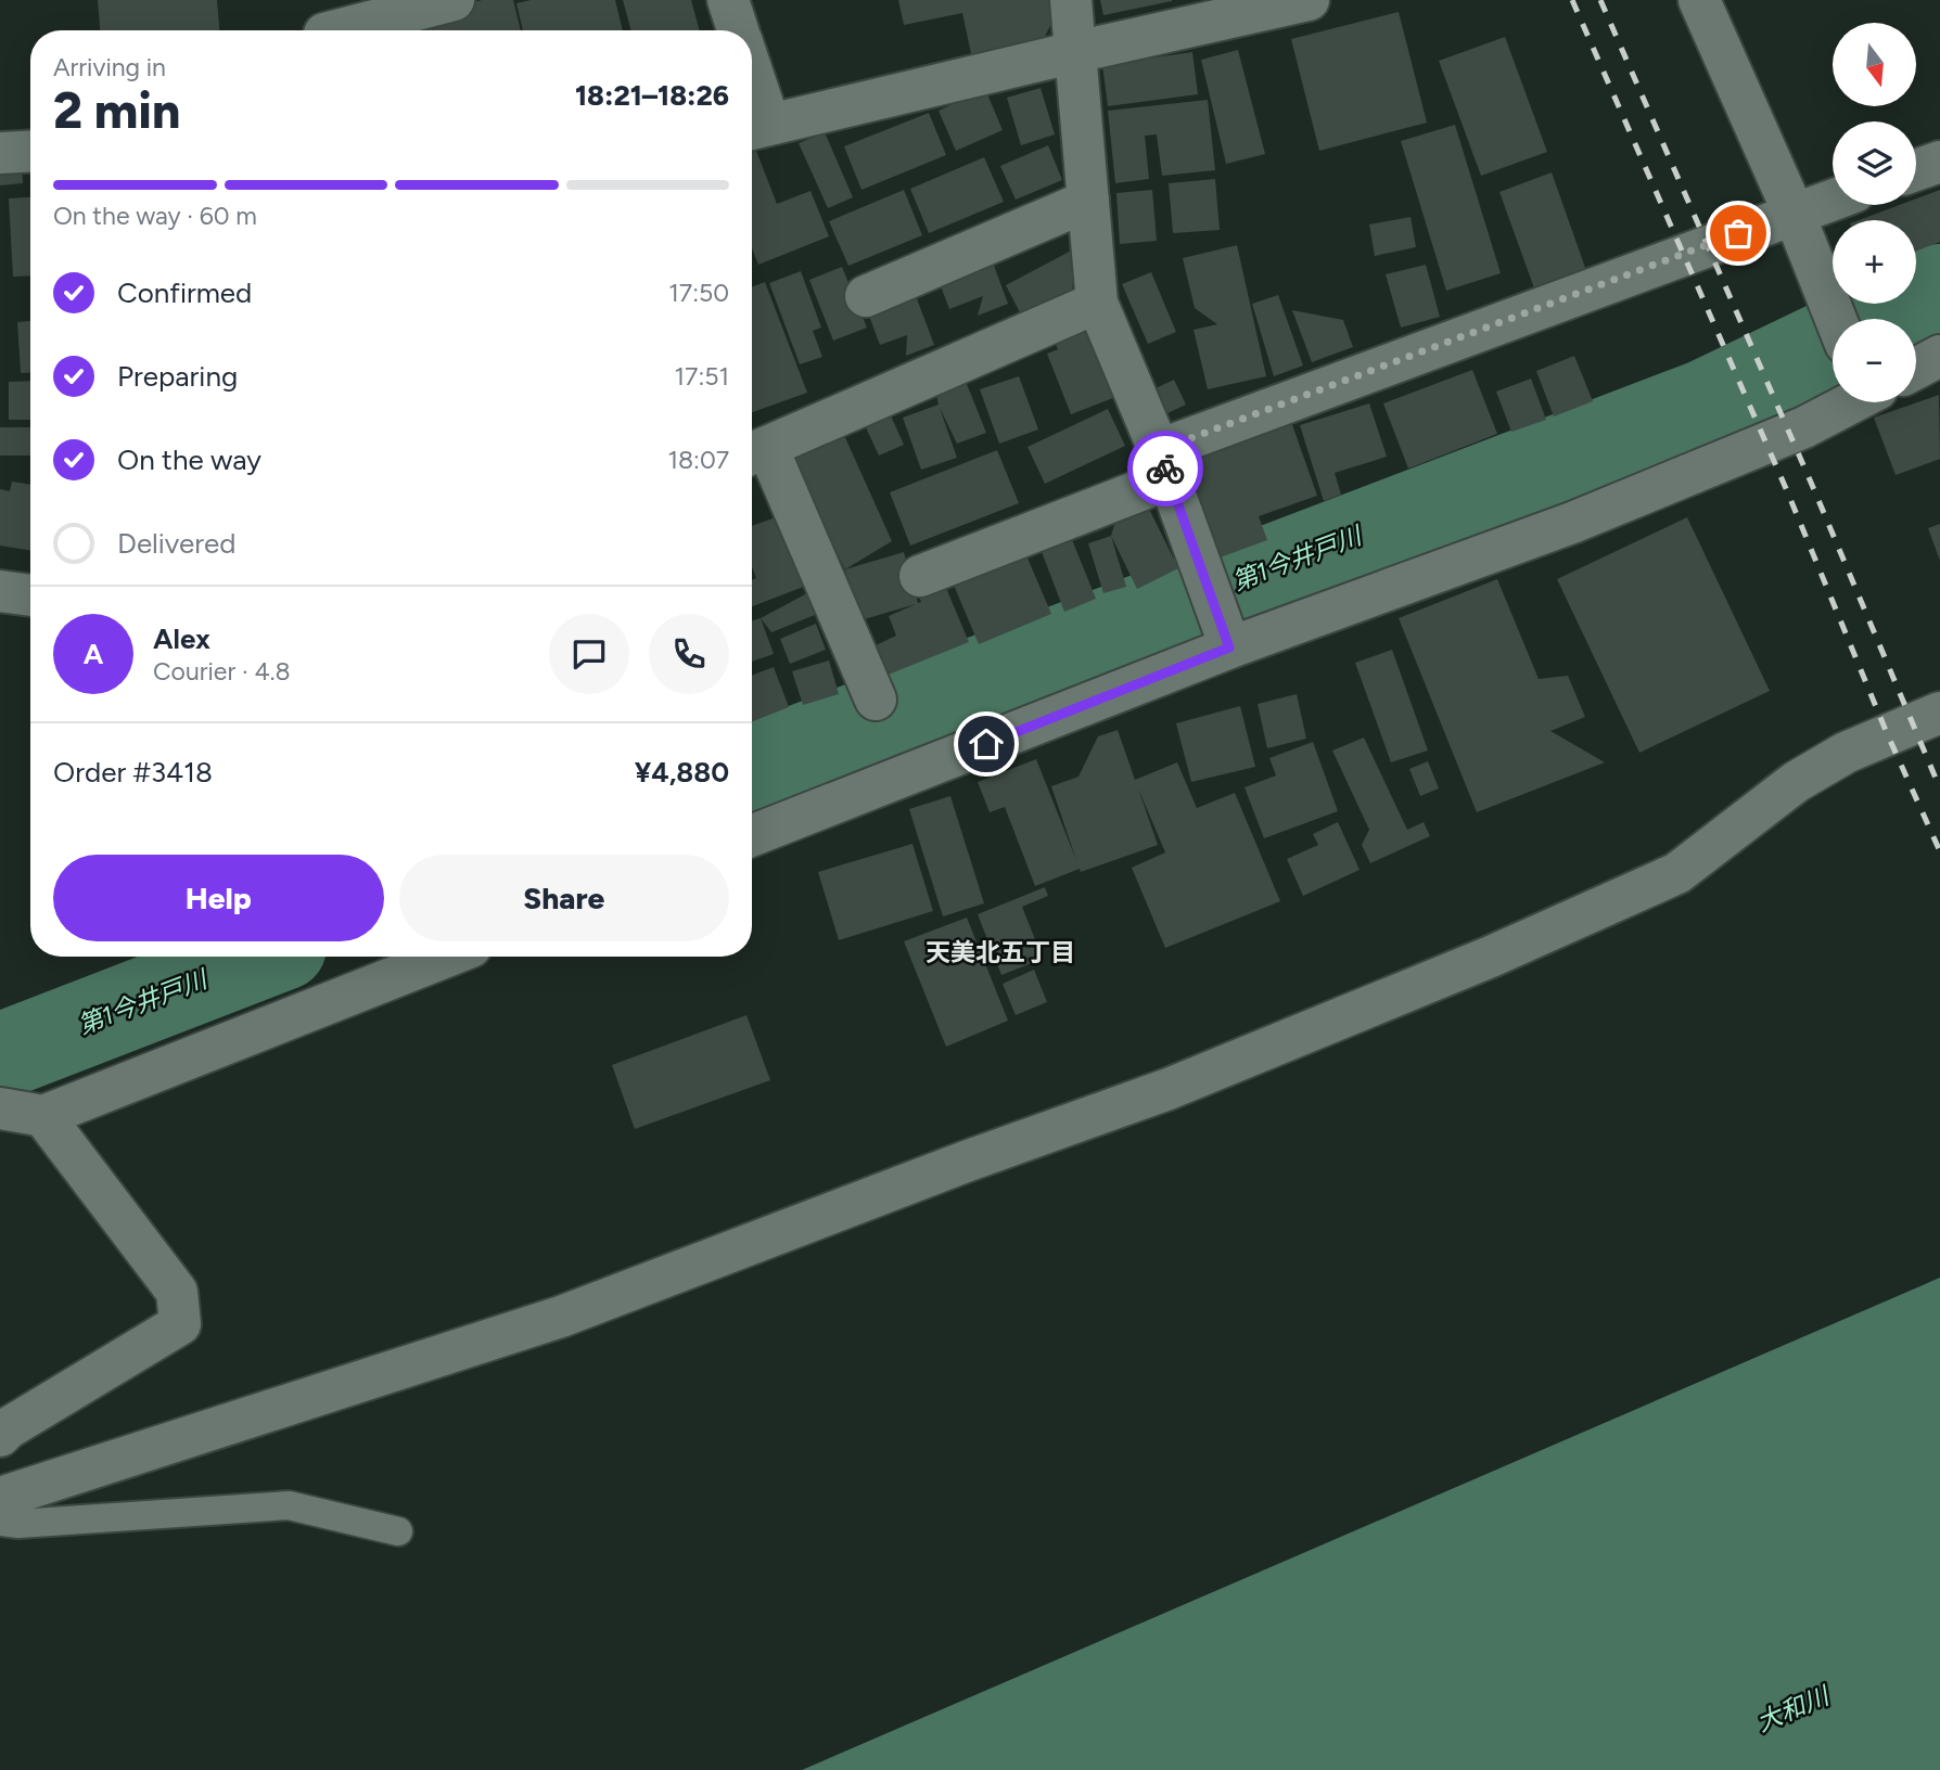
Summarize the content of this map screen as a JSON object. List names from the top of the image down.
{
  "districts": ["天美北五丁目"],
  "water": ["第1今井戸川", "大和川"],
  "north": "bottom",
  "page": {
    "map_buttons": ["+", "−"],
    "heading": ["2 min", "Arriving in", "18:21–18:26"],
    "panel": [
      "Alex",
      "Courier · 4.8",
      "Order #3418",
      "¥4,880"
    ],
    "bar": "On the way · 60 m",
    "list": [
      ["Confirmed", "17:50"],
      ["Preparing", "17:51"],
      ["On the way", "18:07"],
      "Delivered"
    ],
    "round": "A",
    "buttons": ["Help", "Share"]
  }
}
